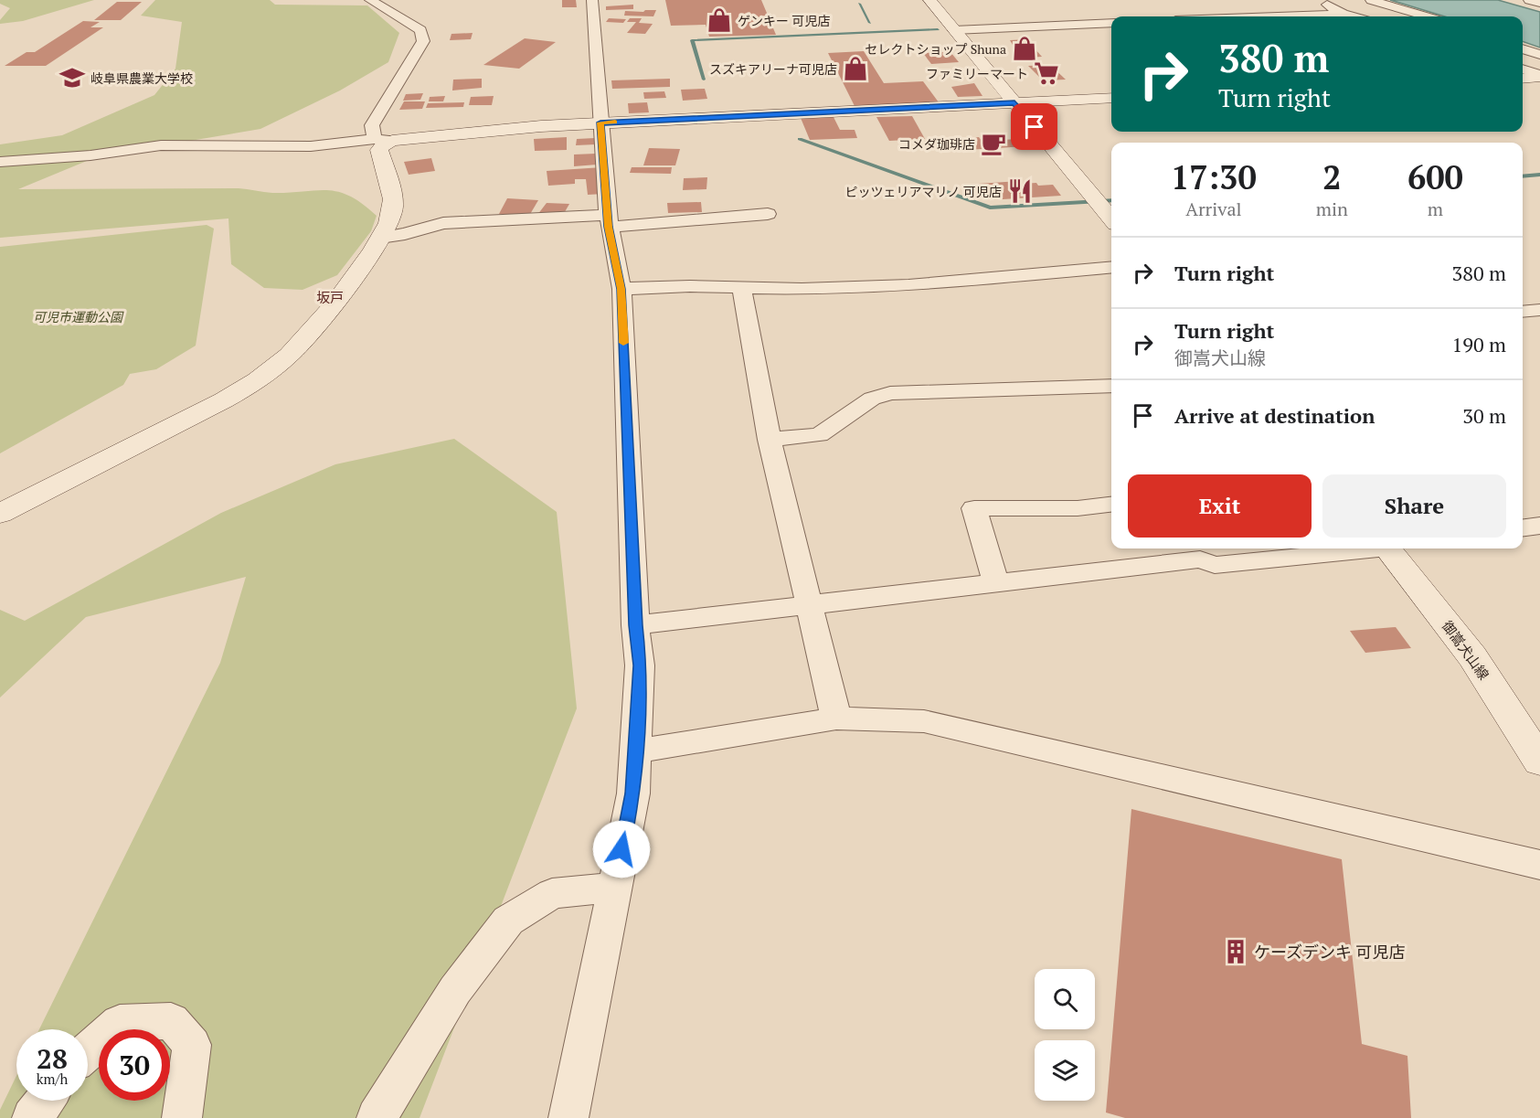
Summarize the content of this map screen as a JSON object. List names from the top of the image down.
{
  "streets": {
    "street": ["御嵩犬山線"]
  },
  "districts": ["坂戸"],
  "parks": ["可児市運動公園"],
  "places": {
    "shop": ["ゲンキー 可児店", "セレクトショップ Shuna", "スズキアリーナ可児店"],
    "supermarket": ["ファミリーマート"],
    "school or university": ["岐阜県農業大学校"],
    "cafe": ["コメダ珈琲店"],
    "restaurant": ["ピッツェリアマリノ 可児店"],
    "building": ["ケーズデンキ 可児店"]
  },
  "page": {
    "turn": ["380 m", "Turn right"],
    "eta": [
      "17:30",
      "Arrival",
      "2",
      "min",
      "600",
      "m"
    ],
    "list": [
      {
        "name": "Turn right",
        "value": "380 m"
      },
      {
        "name": "Turn right",
        "note": "御嵩犬山線",
        "value": "190 m"
      },
      {
        "name": "Arrive at destination",
        "value": "30 m"
      }
    ],
    "buttons": ["Exit", "Share"],
    "speed": "28 km/h",
    "limit": "30"
  }
}
